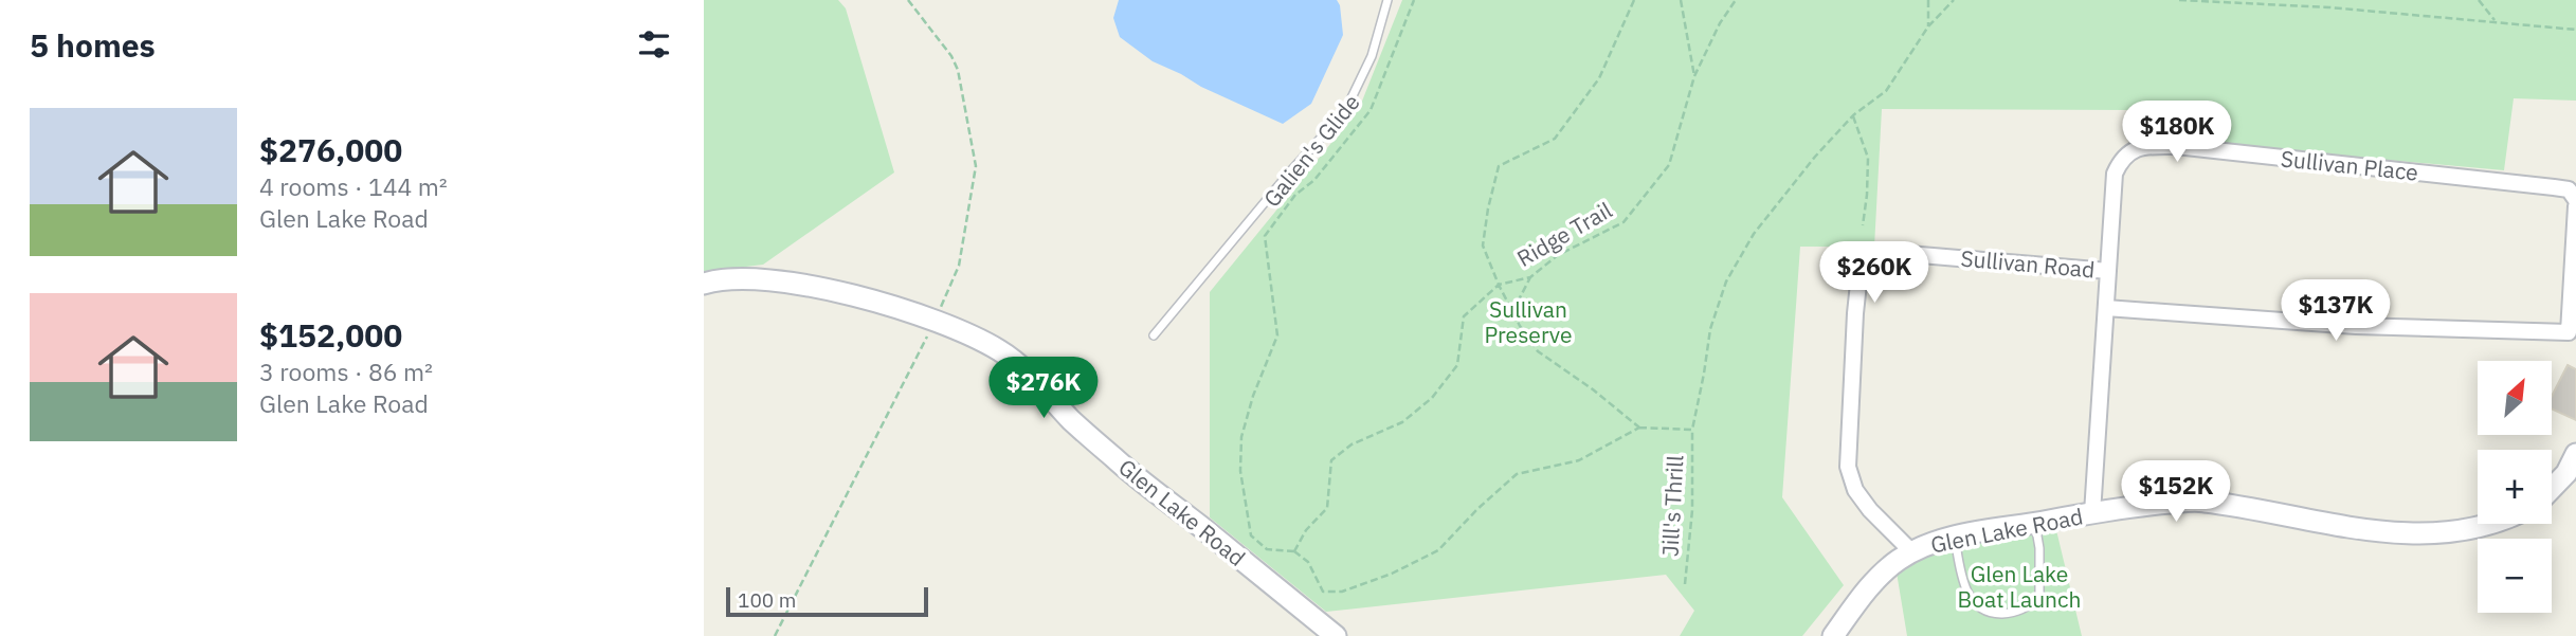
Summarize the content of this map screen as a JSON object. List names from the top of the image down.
{
  "streets": {
    "street": ["Sullivan Place", "Sullivan Road", "Glen Lake Road"],
    "path": ["Galien's Glide", "Ridge Trail", "Jill's Thrill"]
  },
  "crossings": [
    ["Galien's Glide", "Ridge Trail"],
    ["Sullivan Place", "Sullivan Road"],
    ["Sullivan Place", "Glen Lake Road"],
    ["Sullivan Road", "Glen Lake Road"]
  ],
  "parks": ["Sullivan Preserve", "Glen Lake Boat Launch"],
  "scale_bar": "100 m",
  "north": "top right",
  "page": {
    "heading": "5 homes",
    "list": [
      {
        "name": "$276,000",
        "note": "4 rooms · 144 m² · Glen Lake Road"
      },
      {
        "name": "$152,000",
        "note": "3 rooms · 86 m² · Glen Lake Road"
      }
    ],
    "price": [
      "$180K",
      "$260K",
      "$137K",
      "$276K",
      "$152K"
    ],
    "map_buttons": ["+", "−"],
    "scale": "100 m"
  }
}
